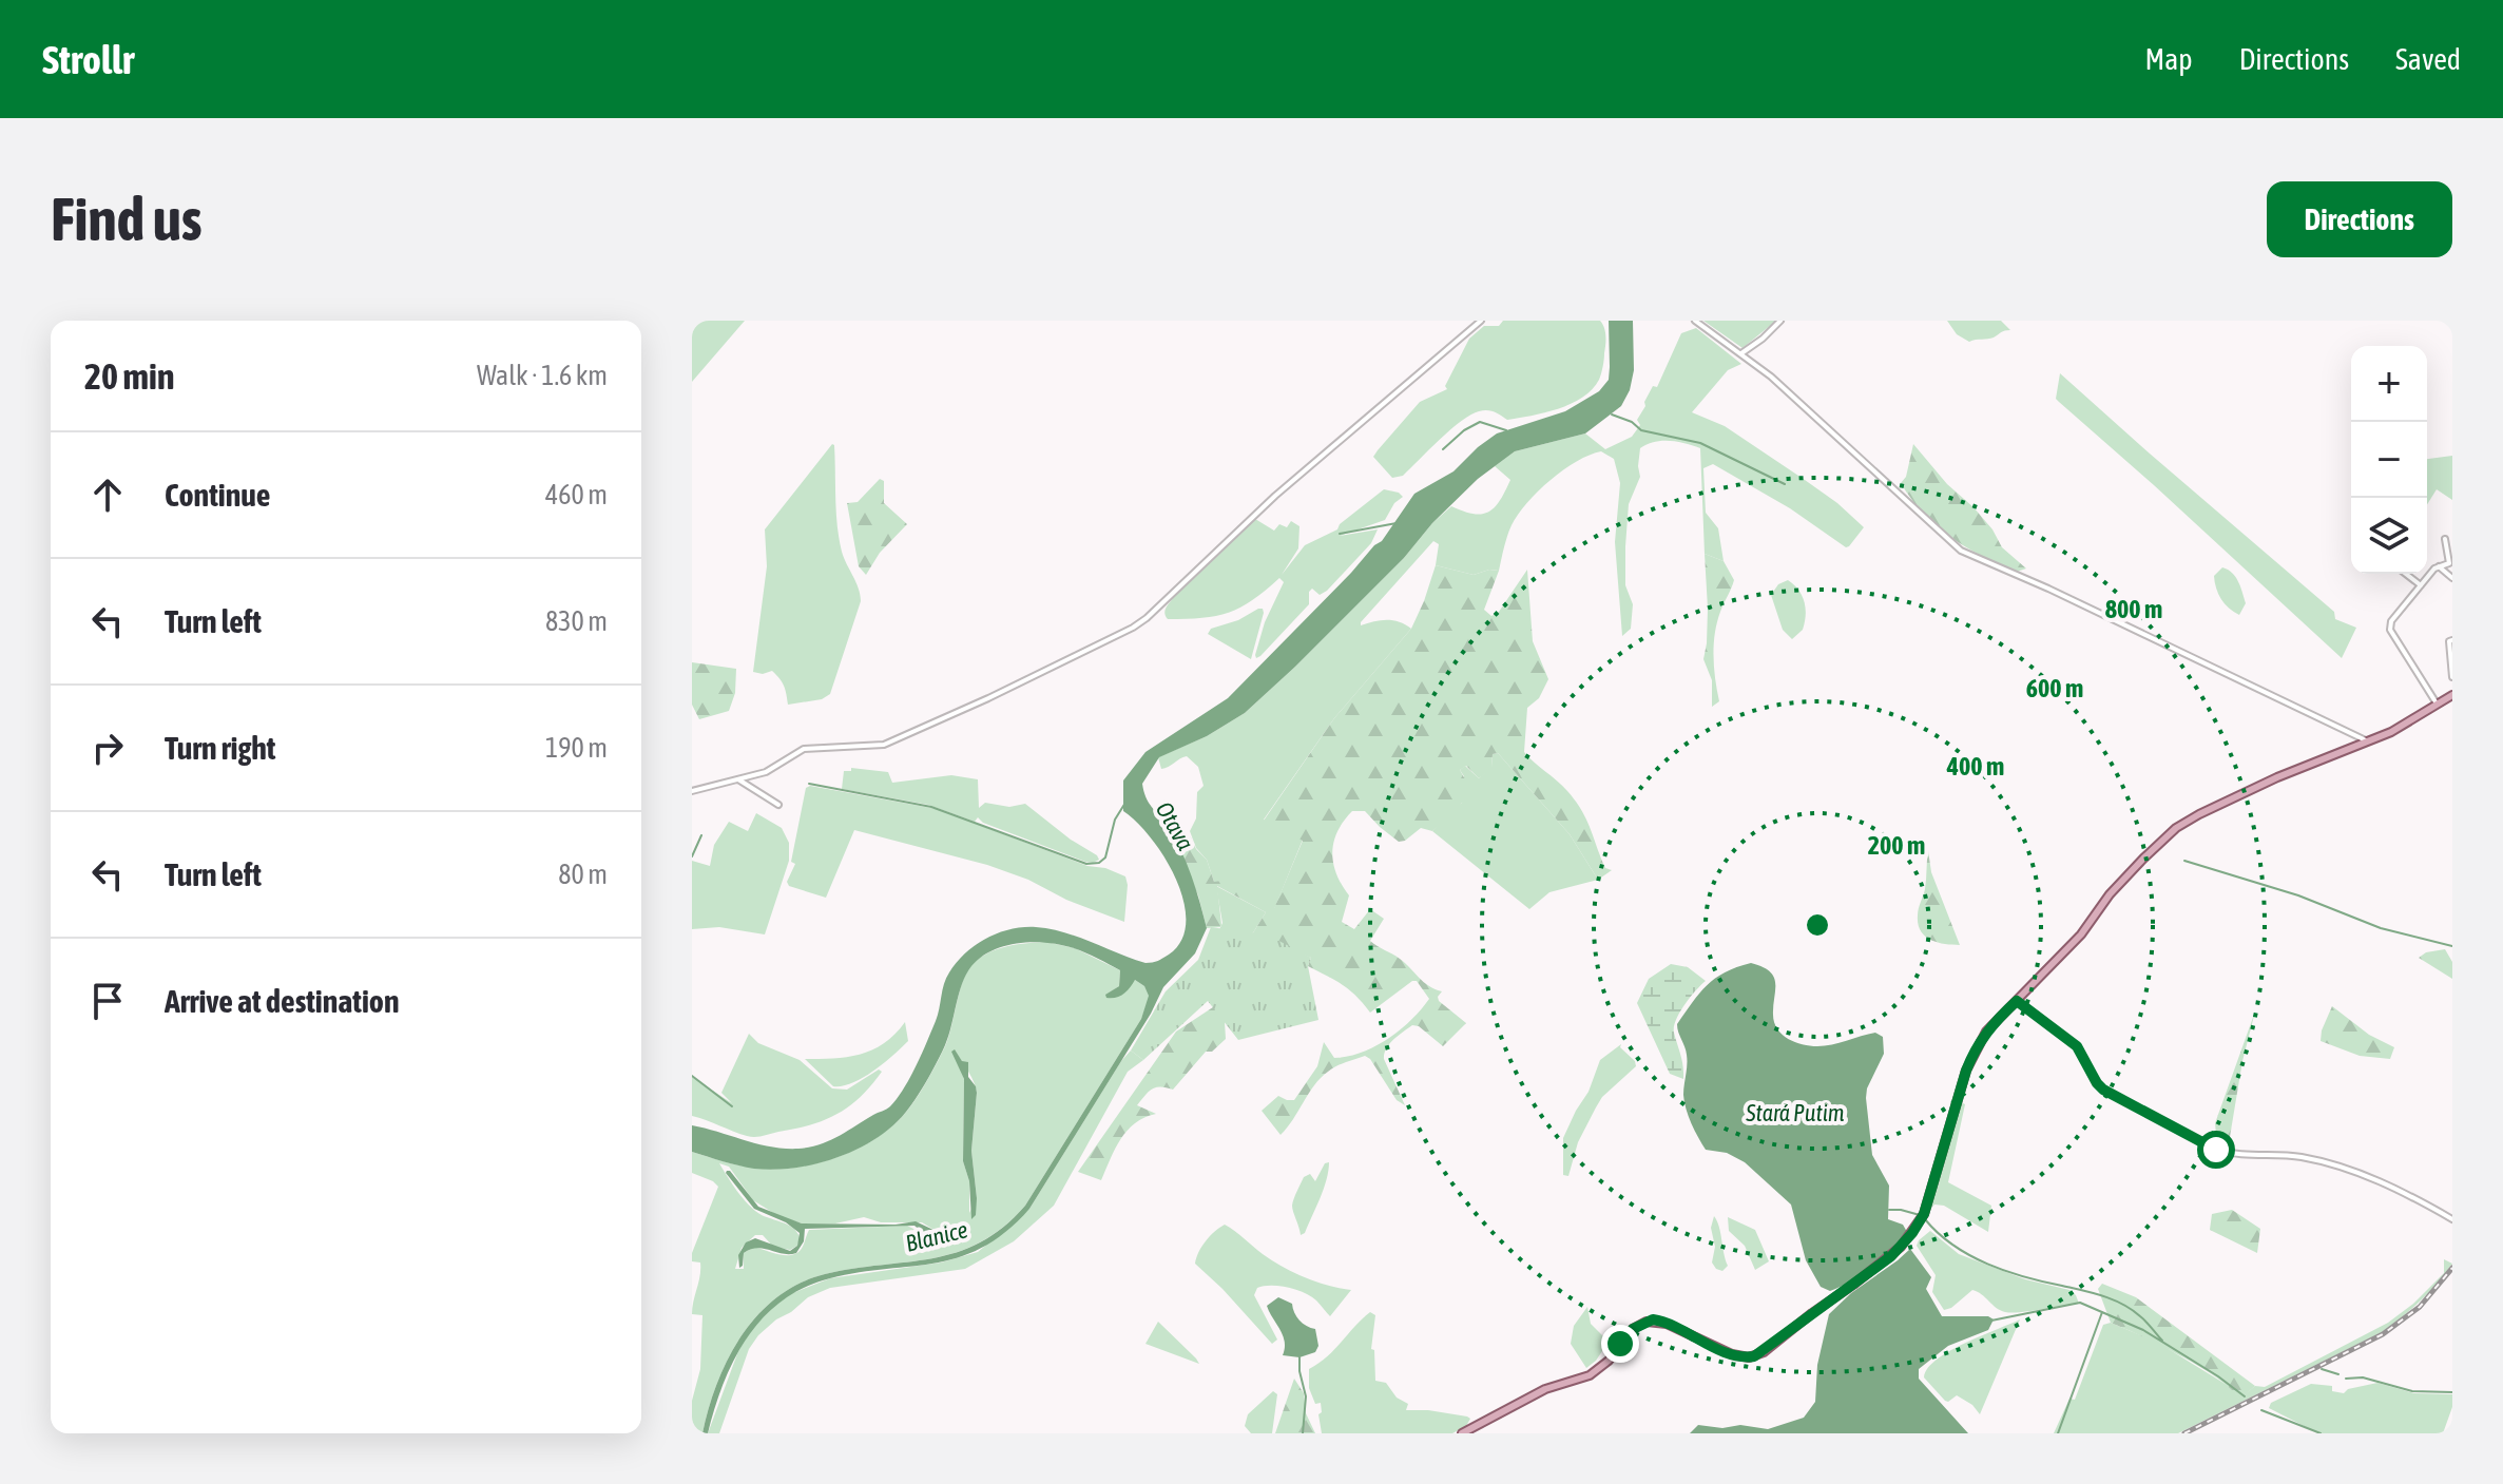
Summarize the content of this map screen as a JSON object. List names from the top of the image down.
{
  "water": ["Otava", "Stará Putim", "Blanice"],
  "page": {
    "header": "Strollr",
    "nav": ["Map", "Directions", "Saved"],
    "buttons": "Directions",
    "title": "Find us",
    "heading": ["20 min", "Walk · 1.6 km"],
    "map_buttons": ["+", "−"],
    "list": [
      ["Continue", "460 m"],
      ["Turn left", "830 m"],
      ["Turn right", "190 m"],
      ["Turn left", "80 m"],
      "Arrive at destination"
    ]
  },
  "rings": [
    "800 m",
    "600 m",
    "400 m",
    "200 m"
  ]
}
